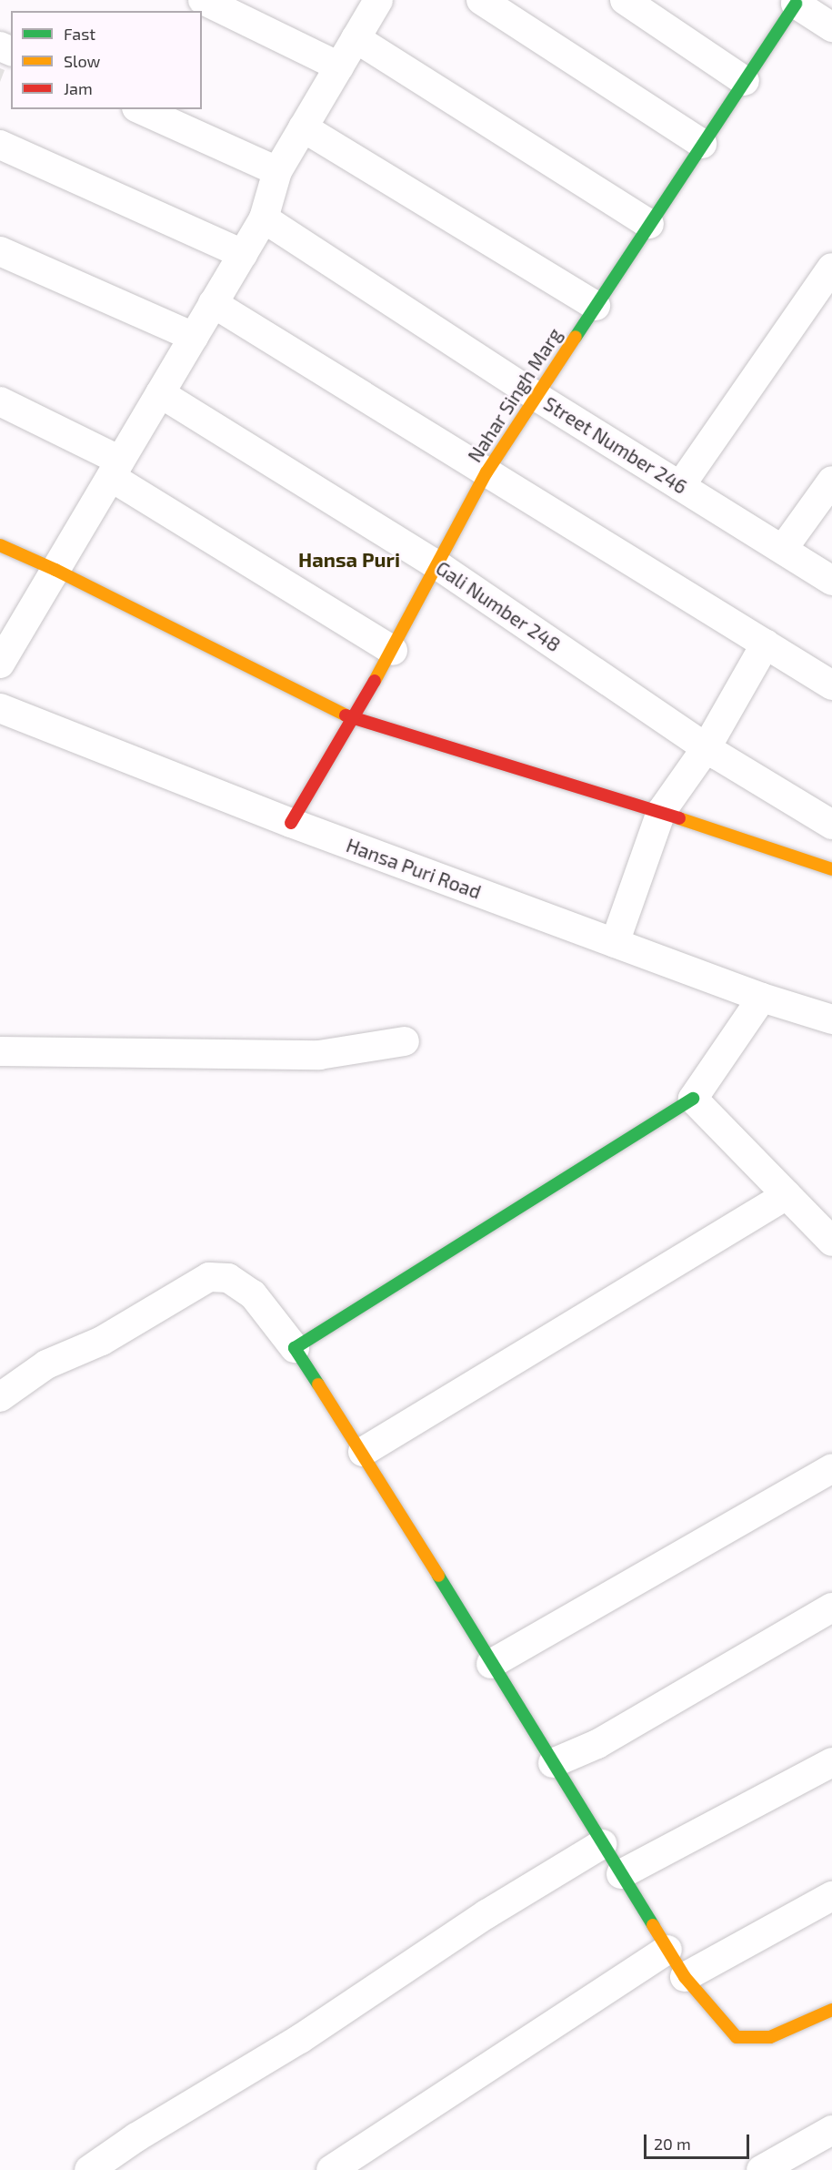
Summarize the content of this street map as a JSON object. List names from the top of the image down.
{
  "streets": {
    "street": [
      "Nahar Singh Marg",
      "Street Number 246",
      "Gali Number 248",
      "Hansa Puri Road"
    ]
  },
  "crossings": [
    ["Nahar Singh Marg", "Street Number 246"],
    ["Nahar Singh Marg", "Gali Number 248"],
    ["Nahar Singh Marg", "Hansa Puri Road"]
  ],
  "districts": ["Hansa Puri"],
  "legend": ["Fast", "Slow", "Jam"],
  "scale_bar": "20 m"
}
